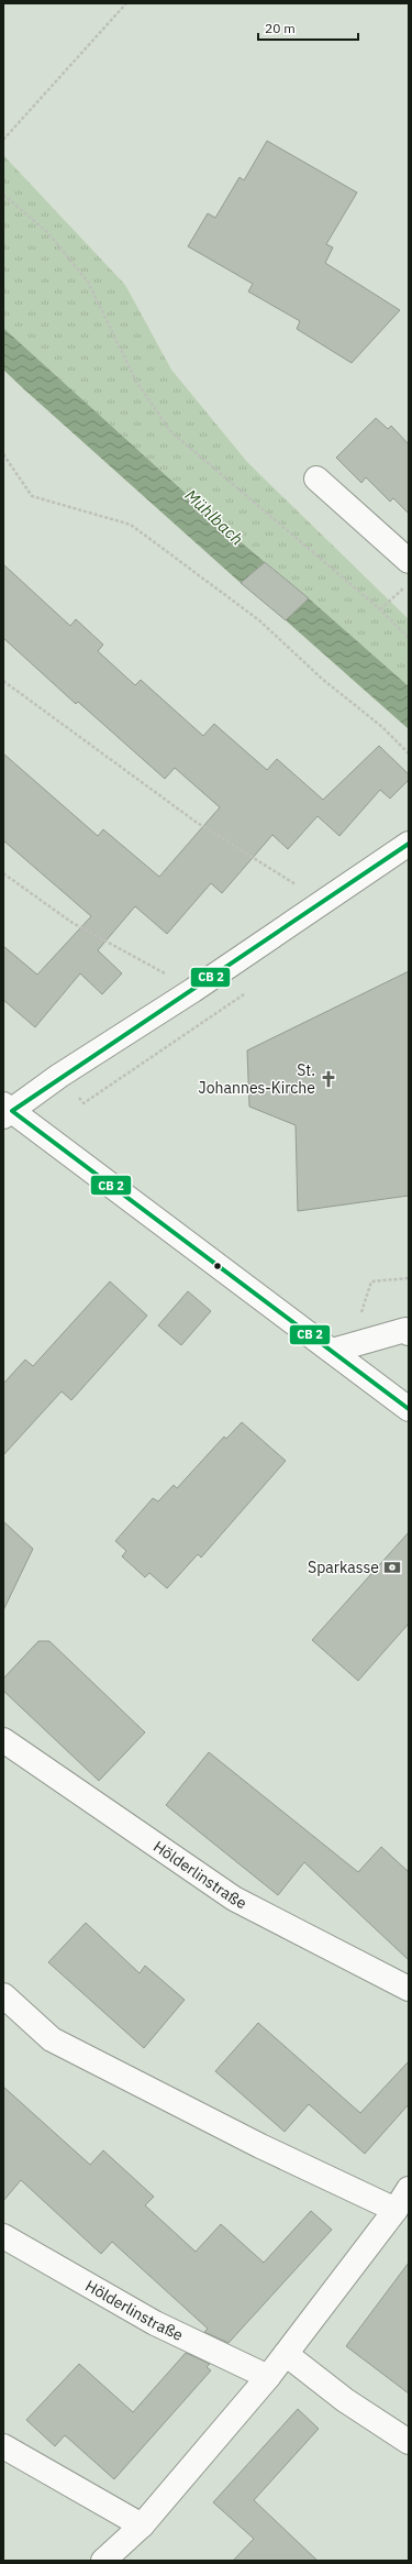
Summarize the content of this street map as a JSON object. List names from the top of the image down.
{
  "streets": {
    "street": ["Hölderlinstraße"]
  },
  "water": ["Mühlbach"],
  "places": {
    "church": ["St. Johannes-Kirche"],
    "bank": ["Sparkasse"]
  },
  "scale_bar": "20 m"
}
